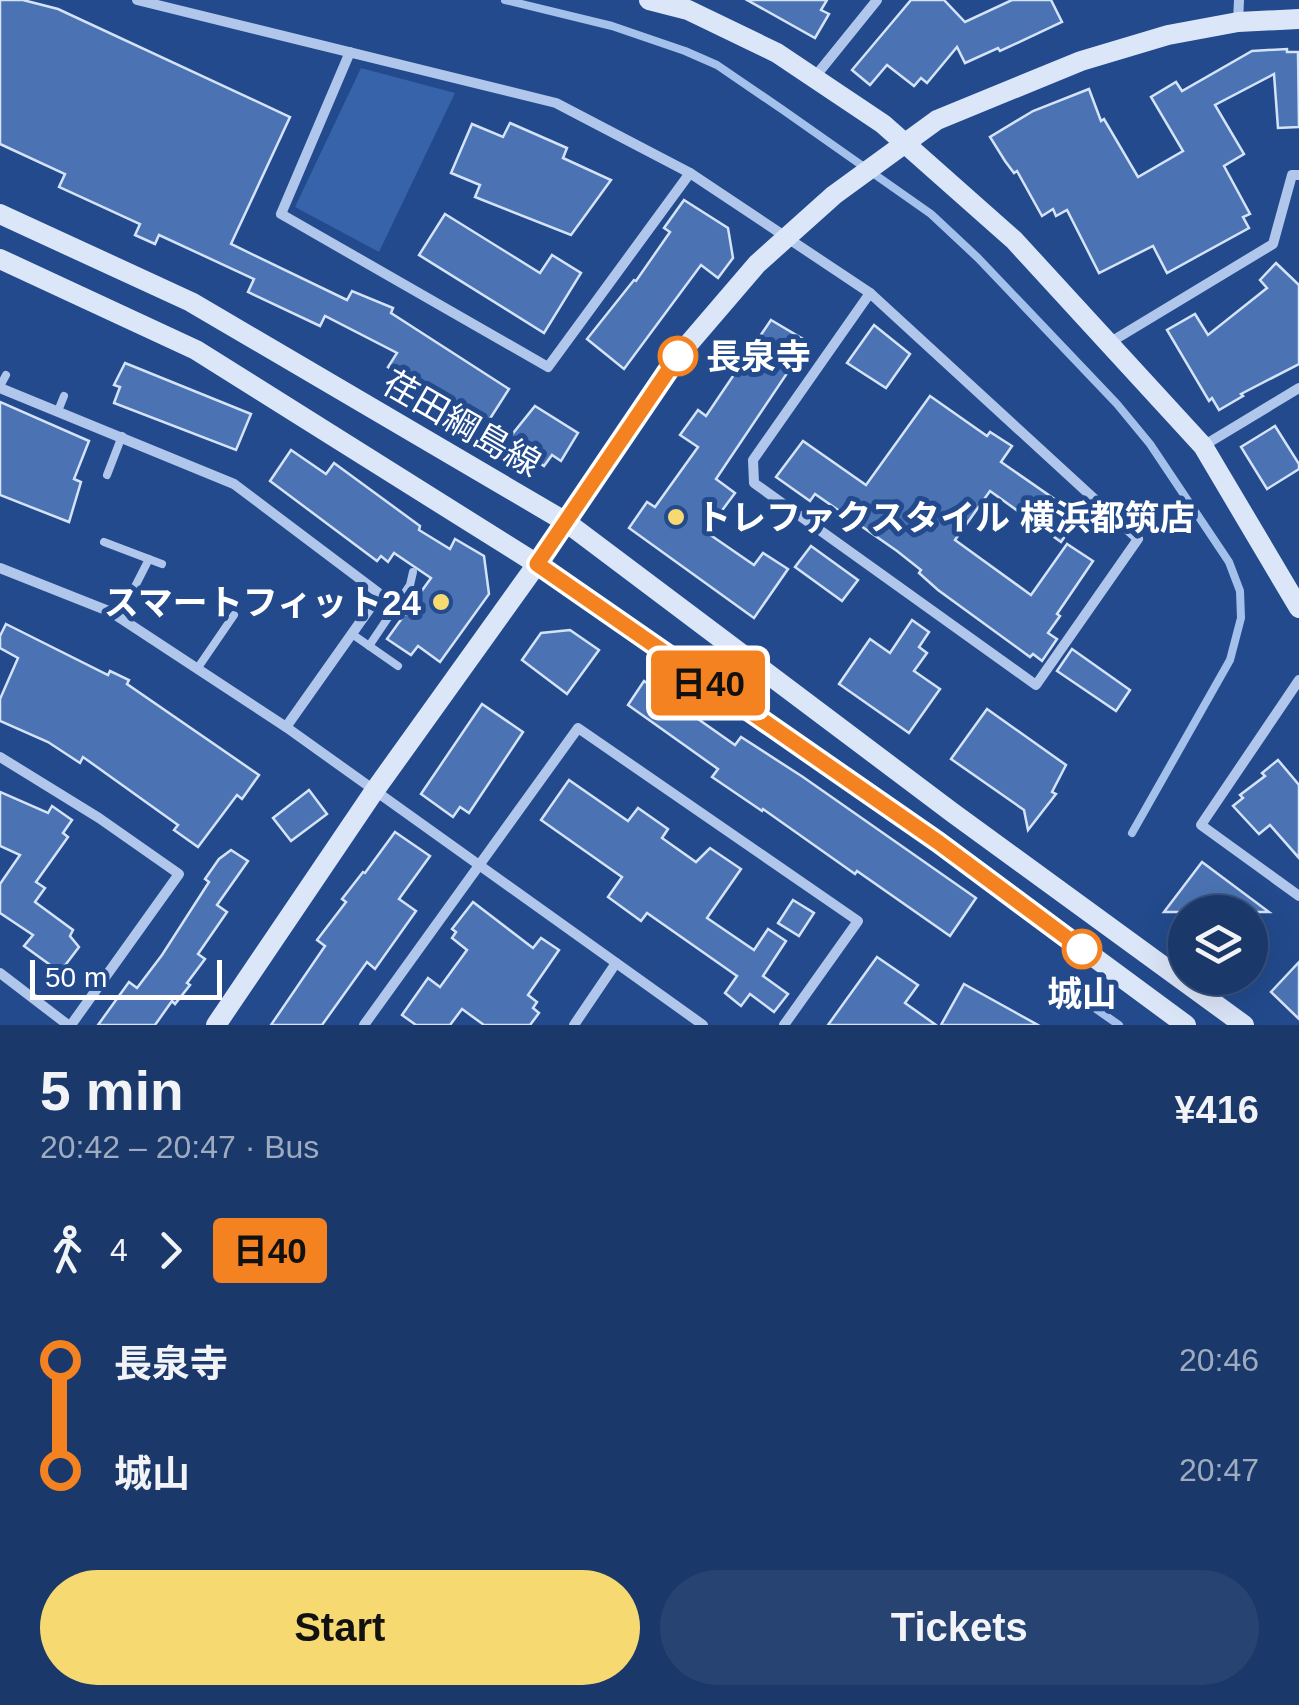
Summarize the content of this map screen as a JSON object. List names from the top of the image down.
{
  "streets": {
    "main road": ["荏田綱島線"]
  },
  "places": [
    "長泉寺",
    "トレファクスタイル 横浜都筑店",
    "スマートフィット24",
    "城山"
  ],
  "lines": ["bus line 日40"],
  "scale_bar": "50 m",
  "page": {
    "on_map": "日40",
    "scale": "50 m",
    "heading": ["5 min", "20:42 – 20:47 · Bus", "¥416"],
    "legs": ["4", "日40"],
    "list": [
      {
        "name": "長泉寺",
        "value": "20:46"
      },
      {
        "name": "城山",
        "value": "20:47"
      }
    ],
    "buttons": ["Start", "Tickets"]
  }
}
